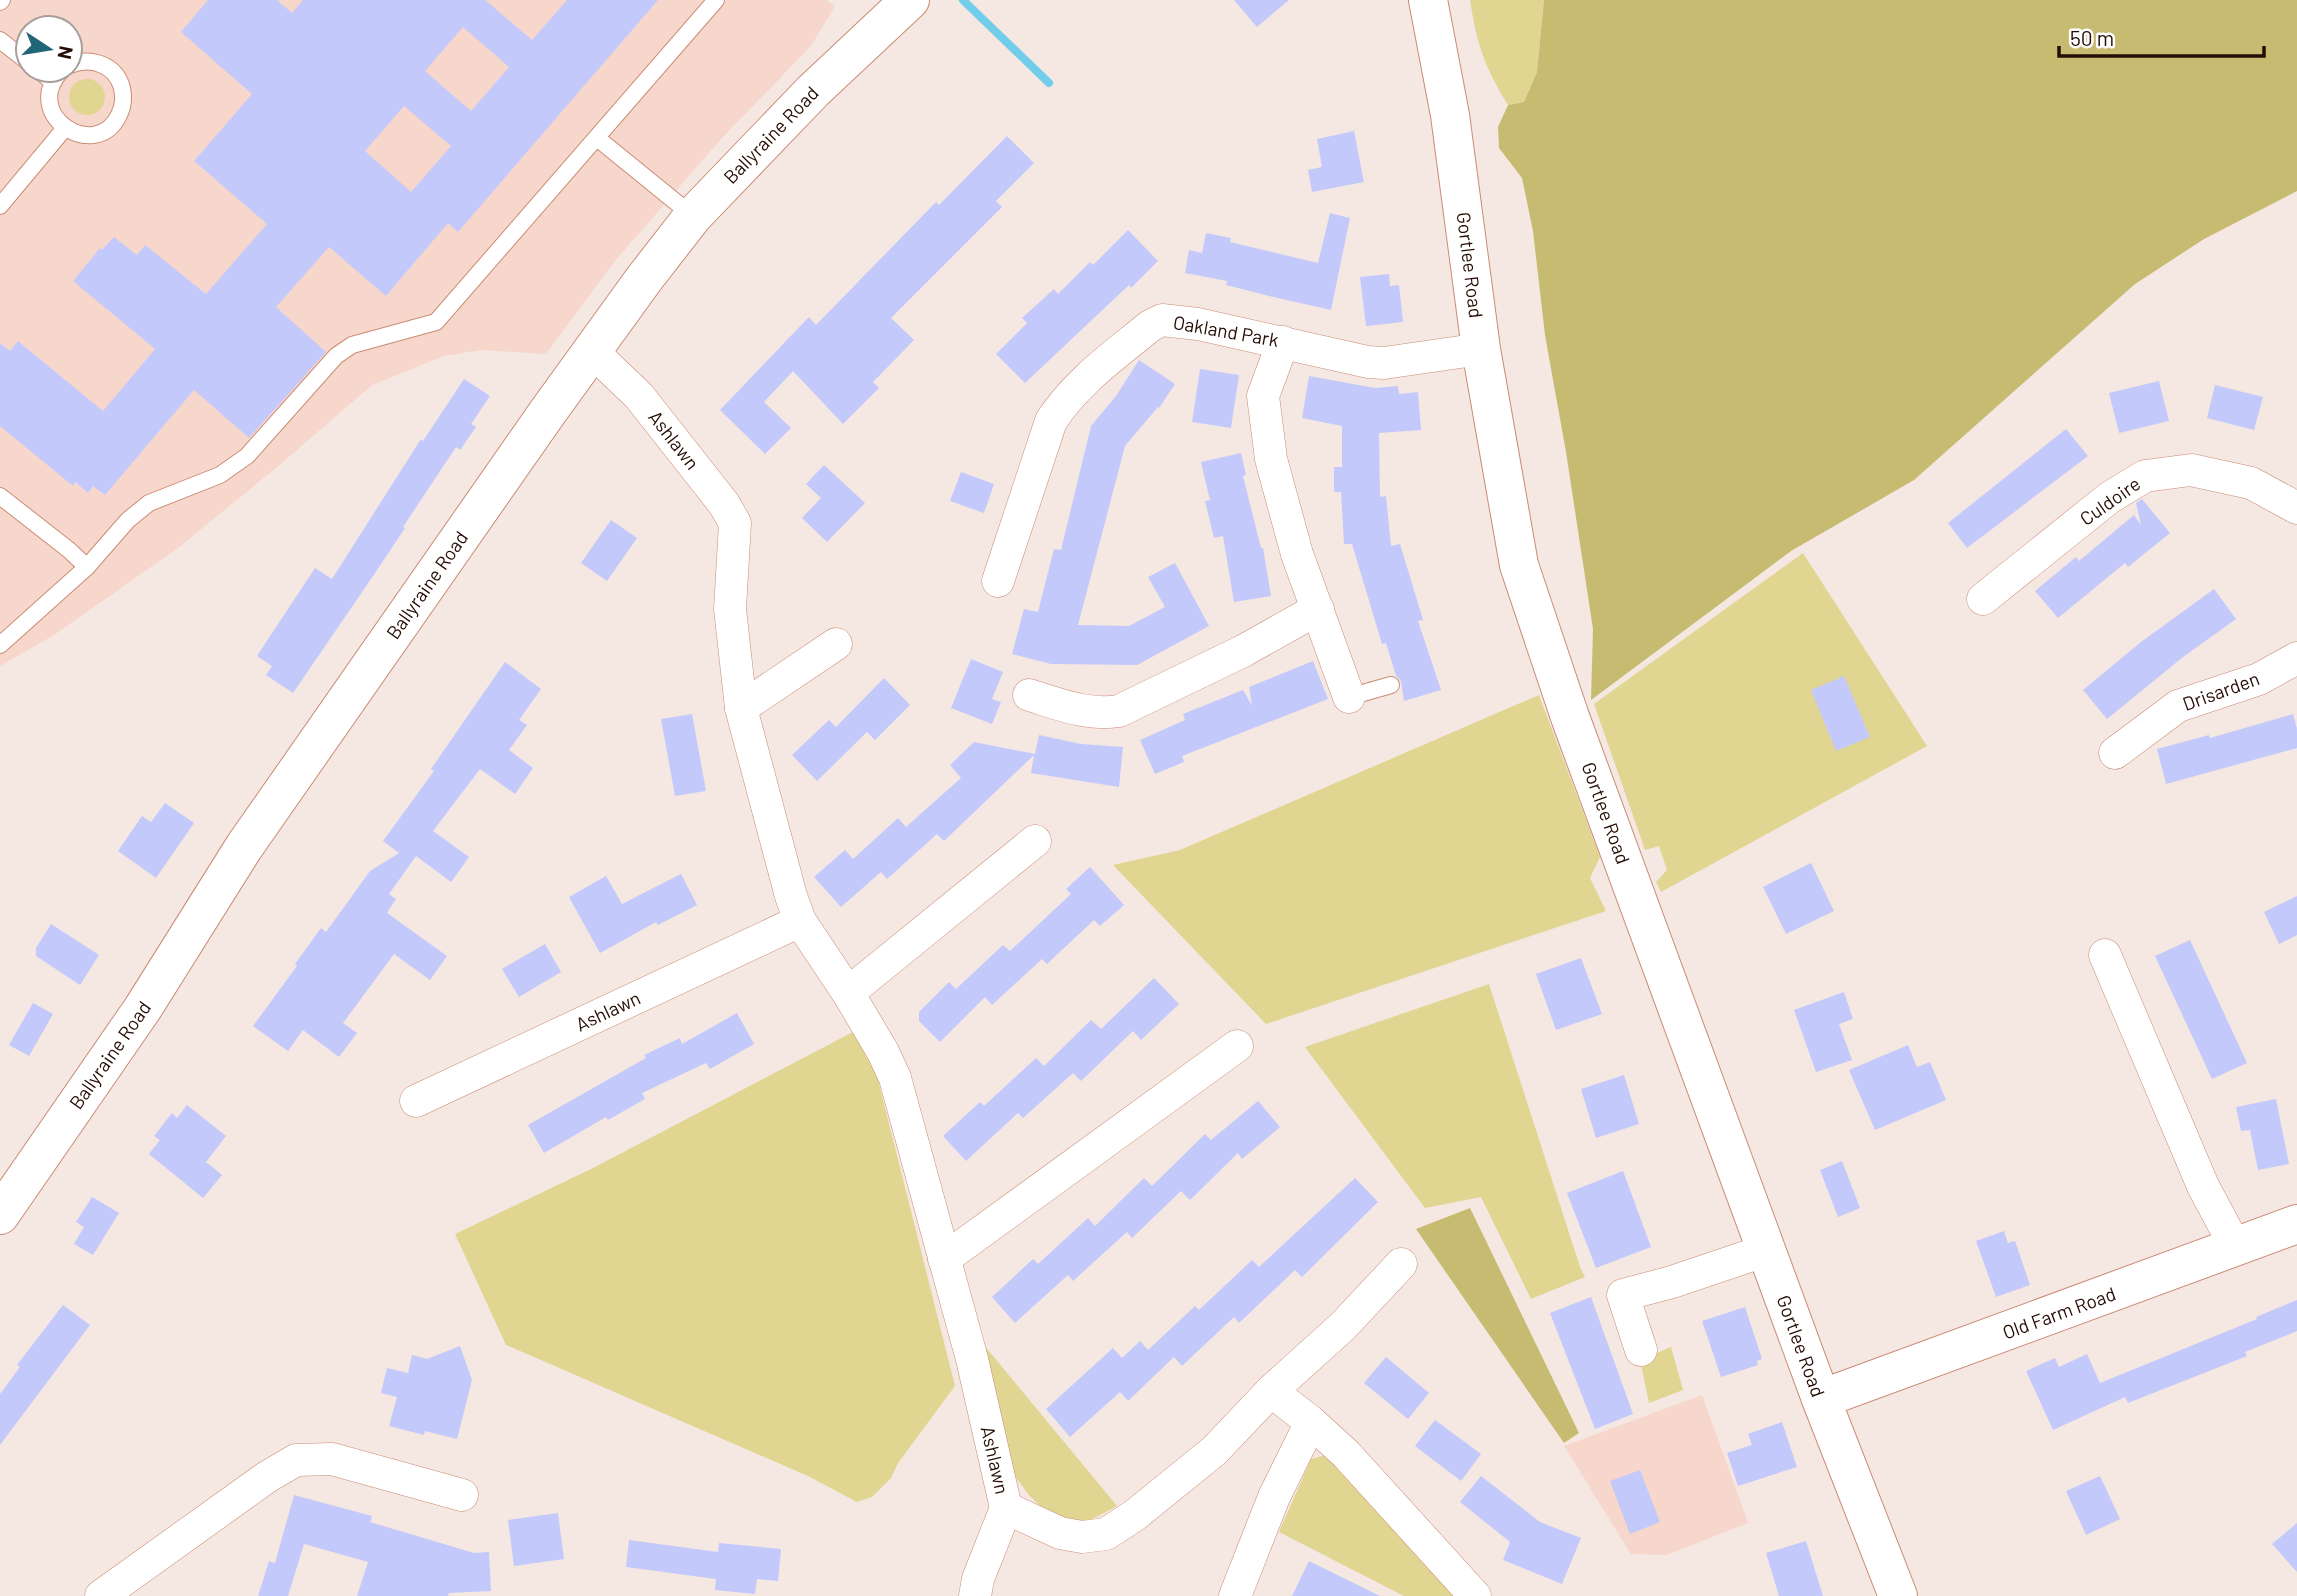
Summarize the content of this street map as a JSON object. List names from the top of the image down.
{
  "streets": {
    "street": [
      "Ballyraine Road",
      "Gortlee Road",
      "Oakland Park",
      "Ashlawn",
      "Culdoire",
      "Drisarden",
      "Old Farm Road"
    ]
  },
  "crossings": [
    ["Ballyraine Road", "Ashlawn"],
    ["Gortlee Road", "Oakland Park"],
    ["Gortlee Road", "Old Farm Road"]
  ],
  "scale_bar": "50 m",
  "north": "right"
}
